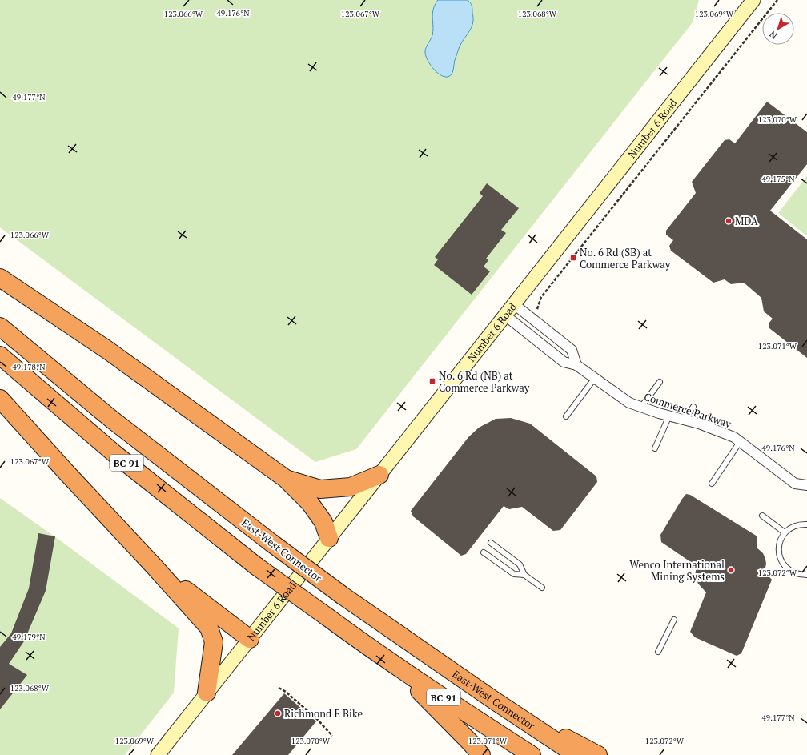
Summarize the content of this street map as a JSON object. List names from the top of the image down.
{
  "streets": {
    "highway": ["BC 91", "East-West Connector"],
    "main road": ["Number 6 Road"],
    "street": ["Commerce Parkway"]
  },
  "crossings": [
    ["Number 6 Road", "Commerce Parkway"]
  ],
  "places": {
    "other": ["MDA", "Wenco International Mining Systems", "Richmond E Bike"],
    "transit": ["No. 6 Rd (SB) at Commerce Parkway", "No. 6 Rd (NB) at Commerce Parkway"]
  },
  "north": "bottom left",
  "coordinates": [
    "49.176°N",
    "123.066°W",
    "123.067°W",
    "123.068°W",
    "123.069°W",
    "49.177°N",
    "123.070°W",
    "49.175°N",
    "123.071°W",
    "49.178°N",
    "123.072°W",
    "49.179°N"
  ]
}
